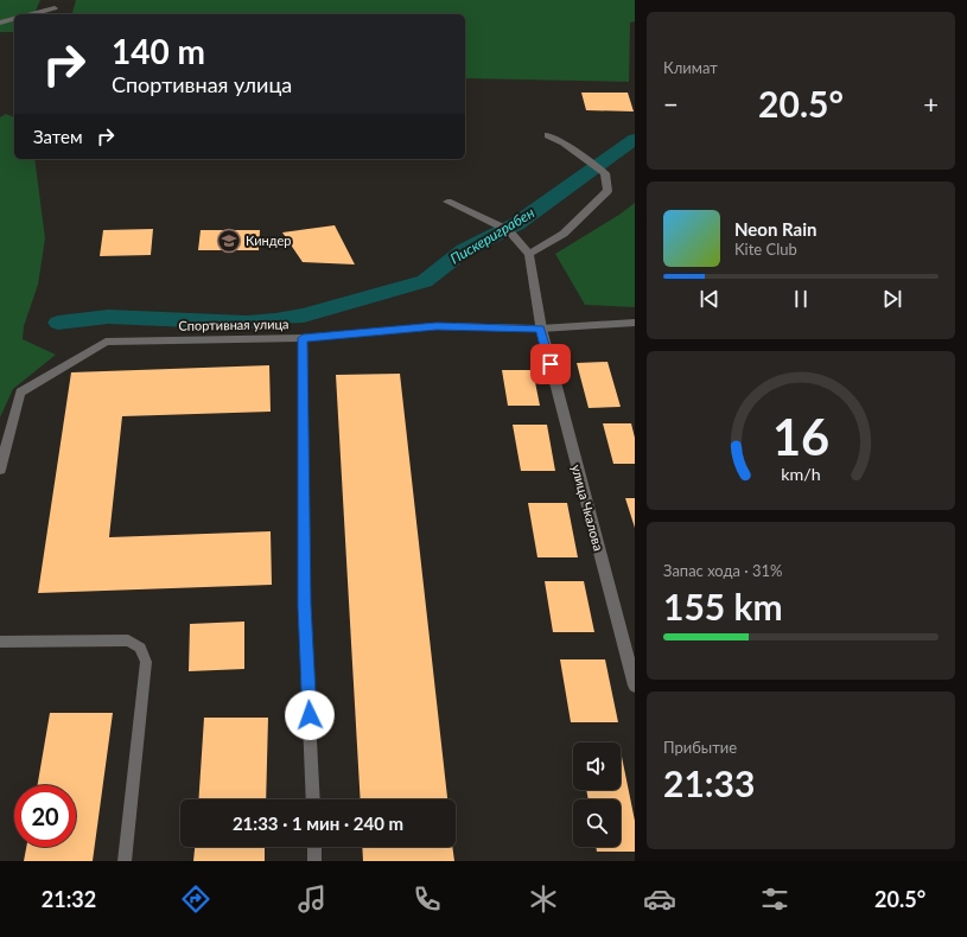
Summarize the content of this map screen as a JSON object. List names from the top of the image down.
{
  "streets": {
    "street": ["Спортивная улица", "улица Чкалова"]
  },
  "crossings": [
    ["Спортивная улица", "улица Чкалова"]
  ],
  "water": ["Пискериграбен"],
  "places": {
    "school or university": ["Киндер"]
  },
  "page": {
    "tile": [
      "Климат",
      ["Запас хода · 31%", "155 km"],
      ["Прибытие", "21:33"]
    ],
    "turn": ["140 m", "Спортивная улица"],
    "heat": ["−", "20.5°", "+"],
    "then": "Затем",
    "song": ["Neon Rain", "Kite Club"],
    "limit": "20",
    "trip": "21:33 · 1 мин · 240 m",
    "tabs": ["21:32", "20.5°"],
    "gauge": ["16", "km/h"]
  }
}
